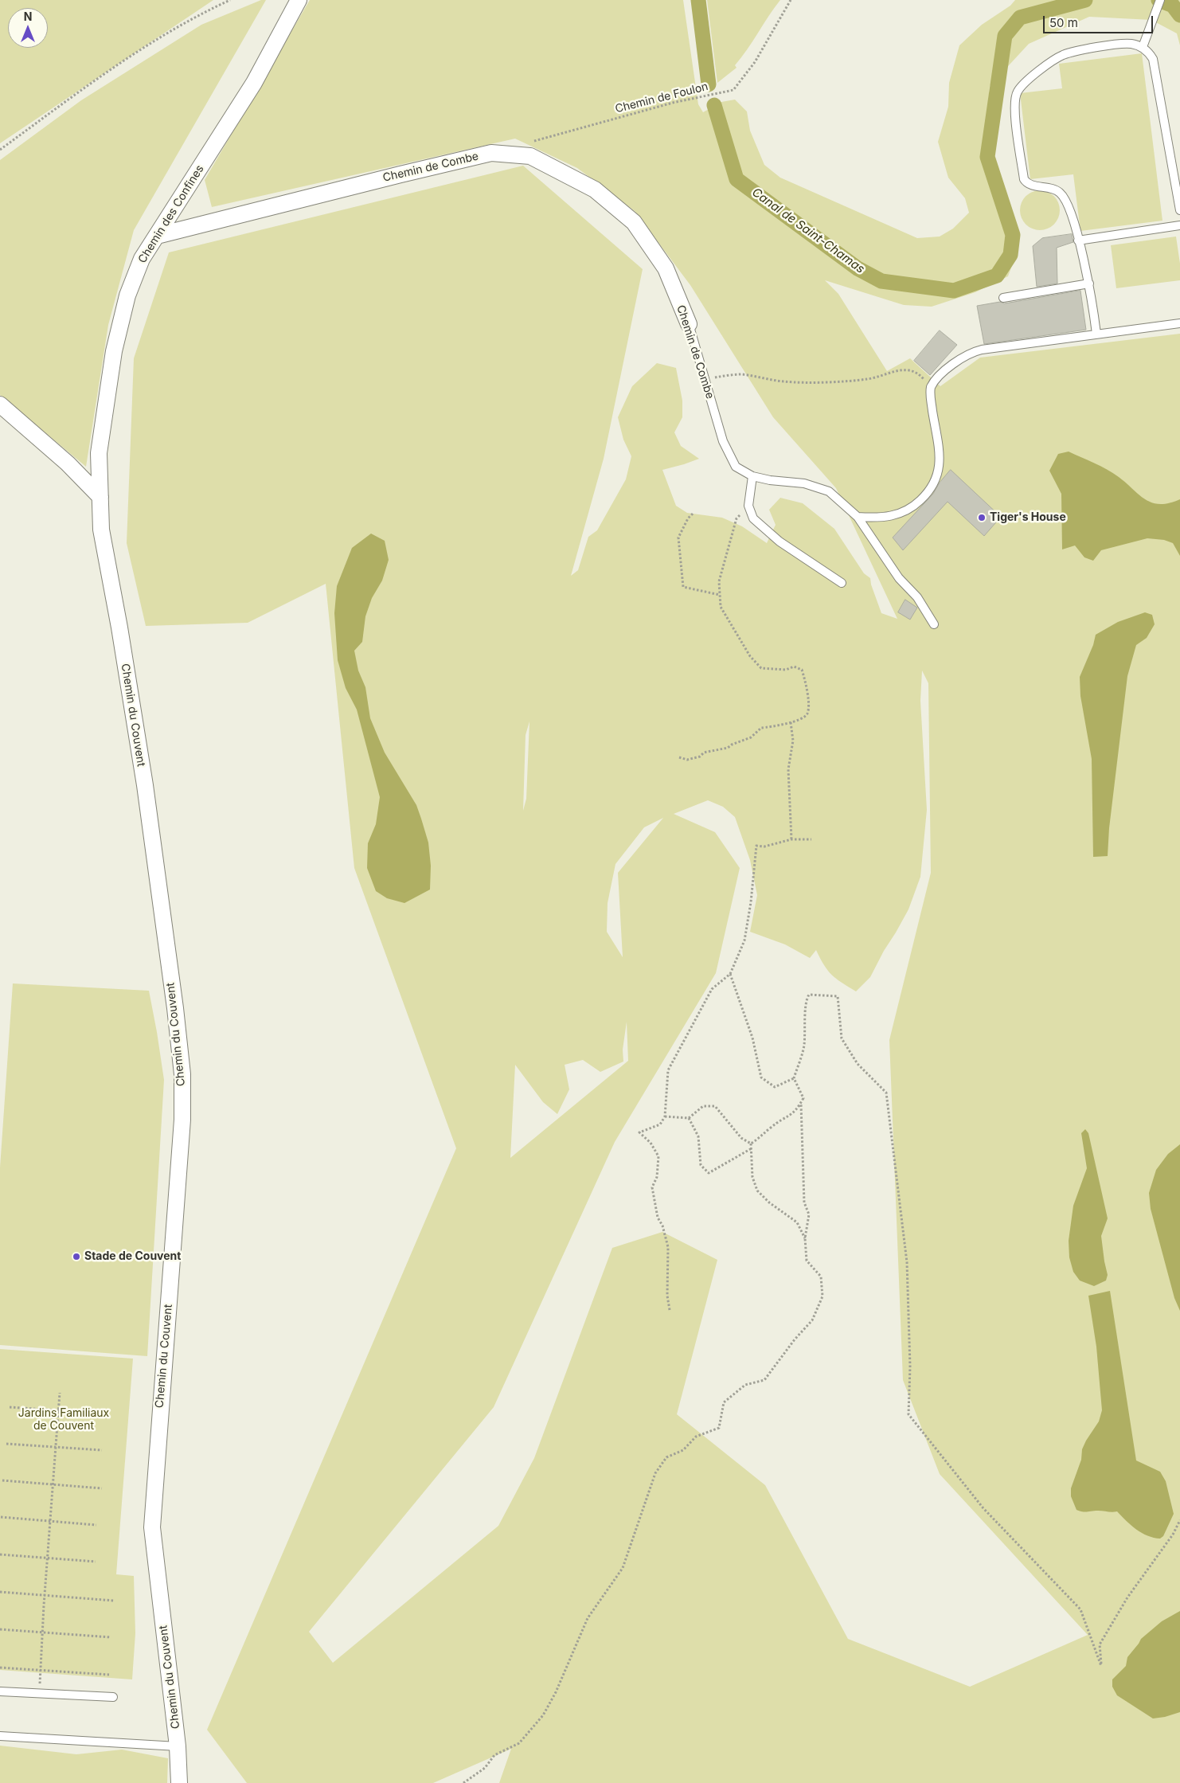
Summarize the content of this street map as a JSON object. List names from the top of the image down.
{
  "streets": {
    "street": ["Chemin de Combe", "Chemin des Confines", "Chemin du Couvent"],
    "path": ["Chemin de Foulon"]
  },
  "crossings": [
    ["Chemin de Combe", "Chemin des Confines"],
    ["Chemin des Confines", "Chemin du Couvent"]
  ],
  "water": ["Canal de Saint-Chamas"],
  "parks": ["Jardins Familiaux de Couvent"],
  "places": ["Tiger's House", "Stade de Couvent"],
  "scale_bar": "50 m",
  "north": "top"
}
